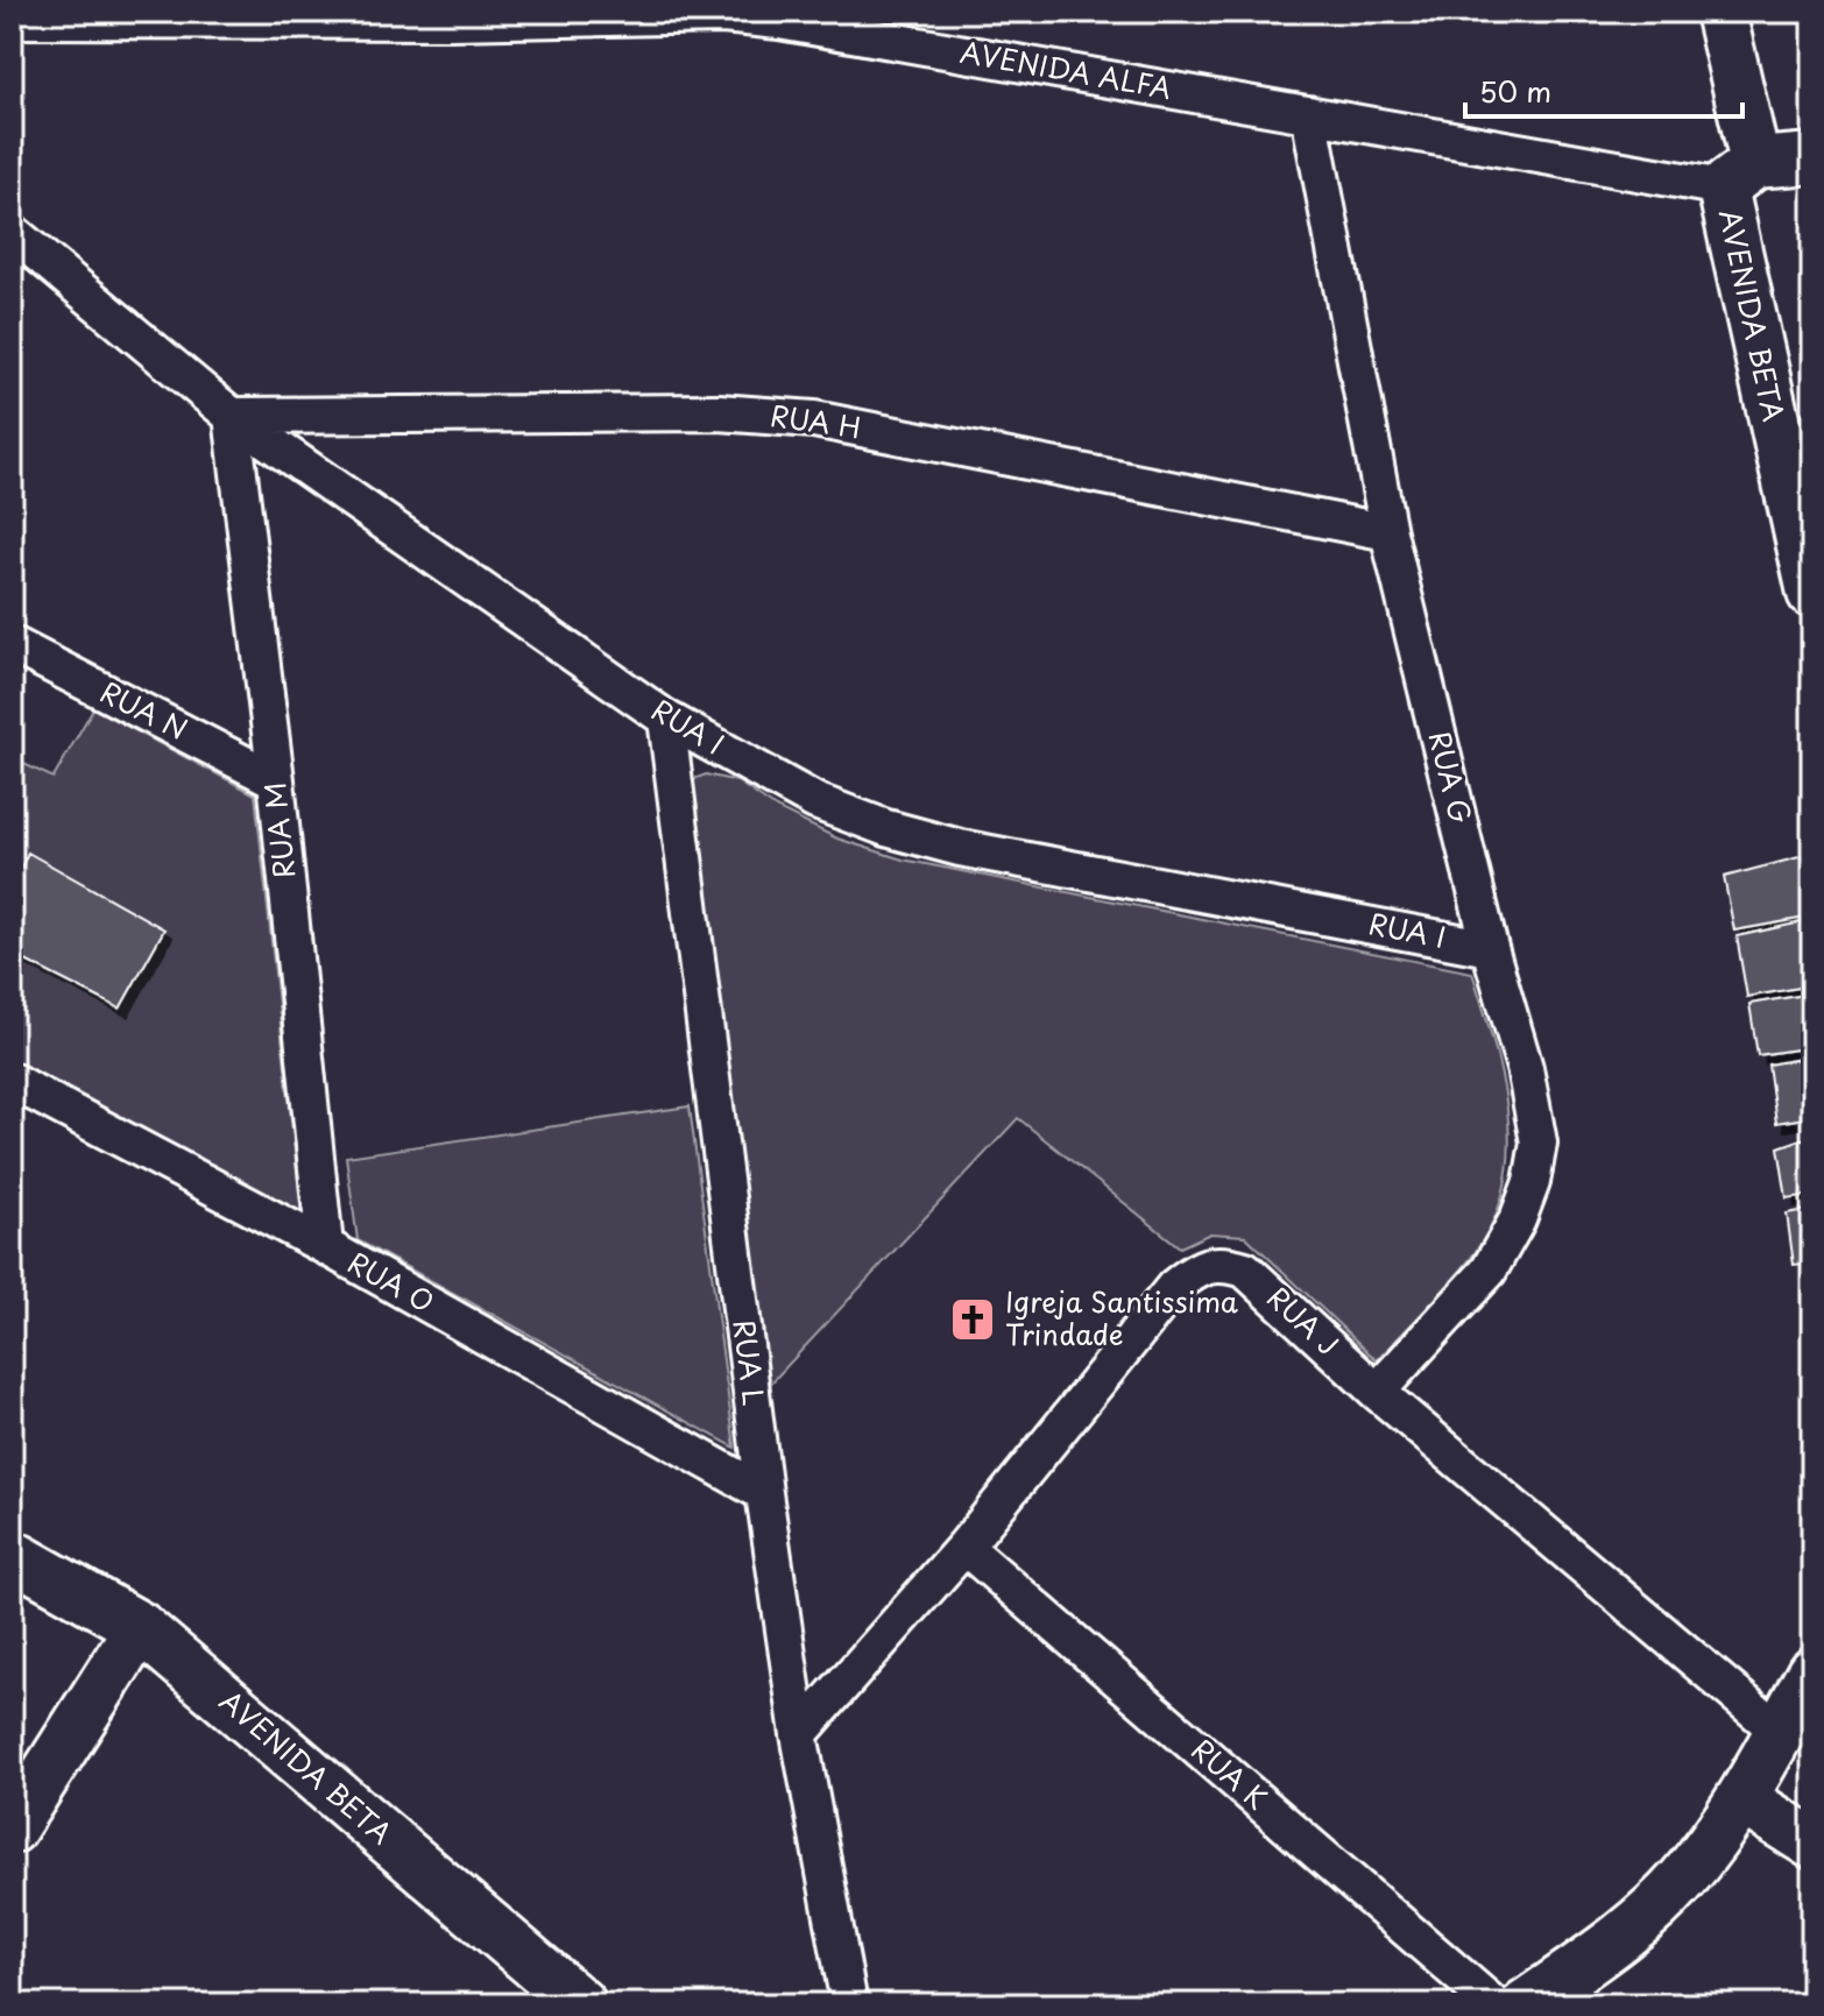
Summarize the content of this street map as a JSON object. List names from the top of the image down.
{
  "streets": {
    "main road": ["AVENIDA BETA"],
    "street": [
      "AVENIDA ALFA",
      "RUA H",
      "RUA N",
      "RUA I",
      "RUA G",
      "RUA M",
      "RUA O",
      "RUA J",
      "RUA L",
      "RUA K"
    ]
  },
  "crossings": [
    ["AVENIDA ALFA", "AVENIDA BETA"],
    ["AVENIDA ALFA", "RUA G"],
    ["RUA H", "RUA I"],
    ["RUA H", "RUA G"],
    ["RUA H", "RUA M"],
    ["RUA N", "RUA M"],
    ["RUA I", "RUA G"],
    ["RUA I", "RUA M"],
    ["RUA I", "RUA L"],
    ["RUA G", "RUA J"],
    ["RUA M", "RUA O"],
    ["RUA O", "RUA L"],
    ["RUA J", "RUA L"],
    ["RUA J", "RUA K"]
  ],
  "places": {
    "church": ["Igreja Santissima Trindade"]
  },
  "scale_bar": "50 m"
}
